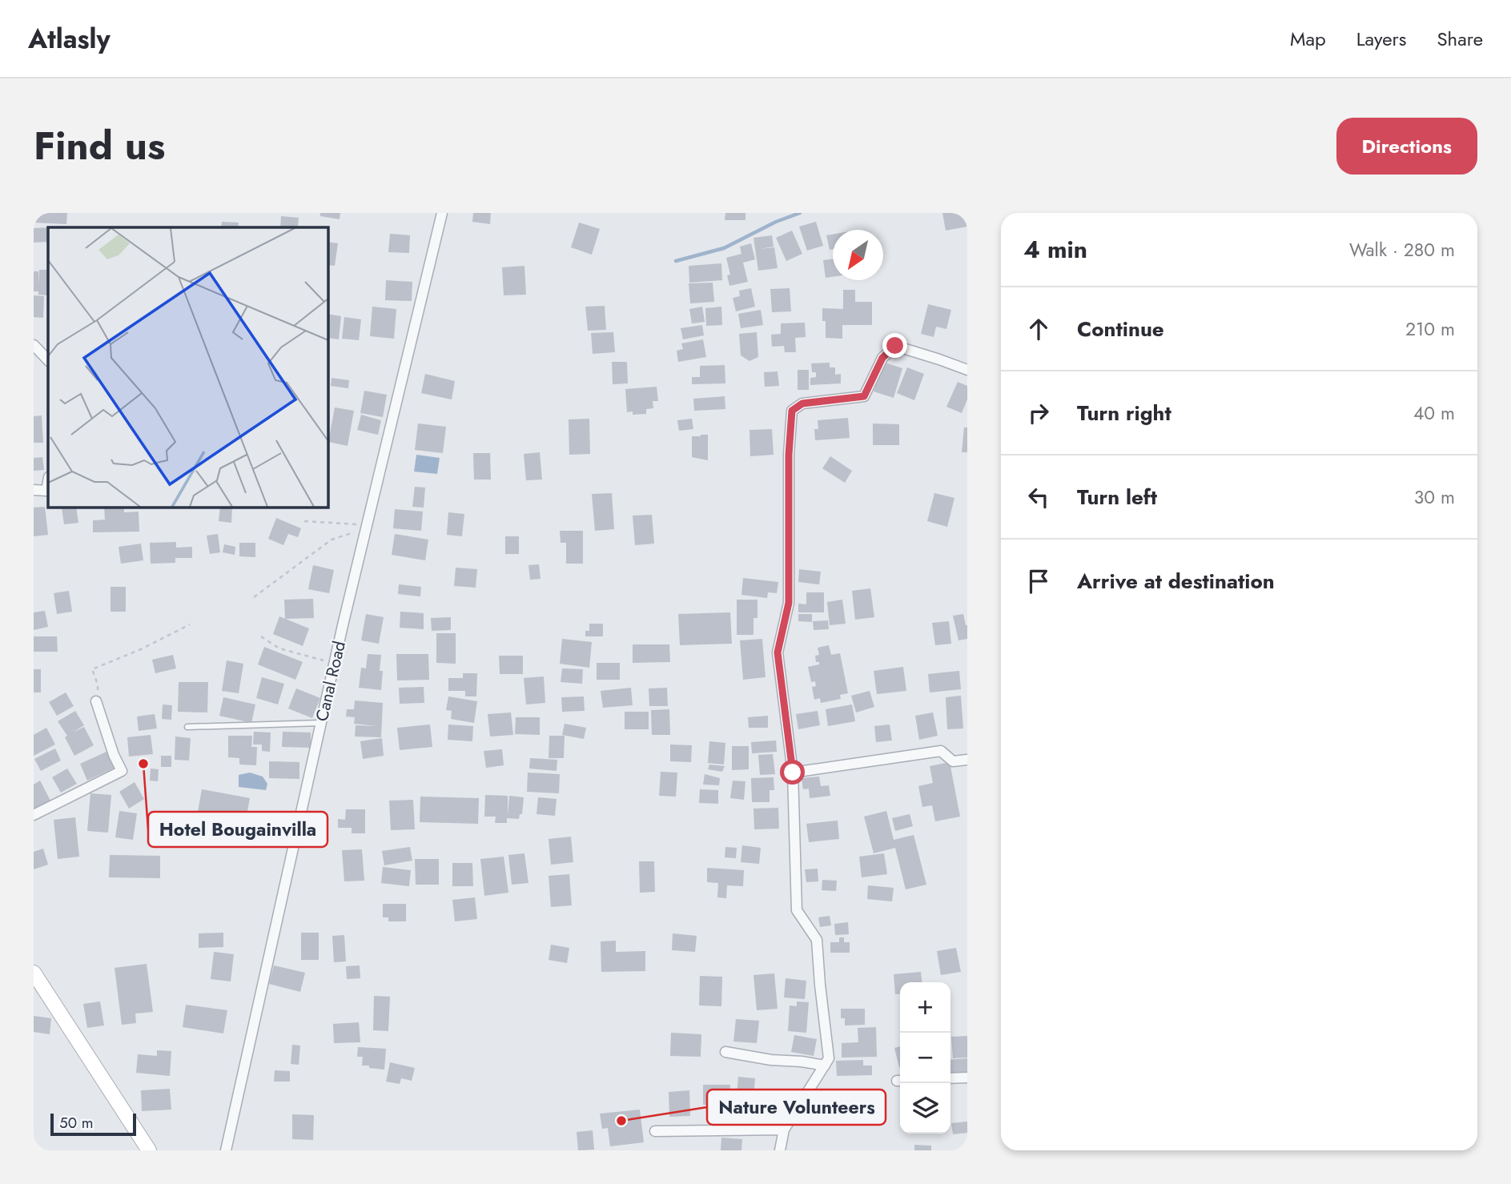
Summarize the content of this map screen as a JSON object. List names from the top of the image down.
{
  "streets": {
    "street": ["Canal Road"]
  },
  "places": ["Hotel Bougainvilla", "Nature Volunteers"],
  "scale_bar": "50 m",
  "north": "bottom left",
  "page": {
    "header": "Atlasly",
    "nav": ["Map", "Layers", "Share"],
    "title": "Find us",
    "buttons": "Directions",
    "heading": ["4 min", "Walk · 280 m"],
    "list": [
      ["Continue", "210 m"],
      ["Turn right", "40 m"],
      ["Turn left", "30 m"],
      "Arrive at destination"
    ],
    "map_buttons": ["+", "−"],
    "scale": "50 m"
  }
}
